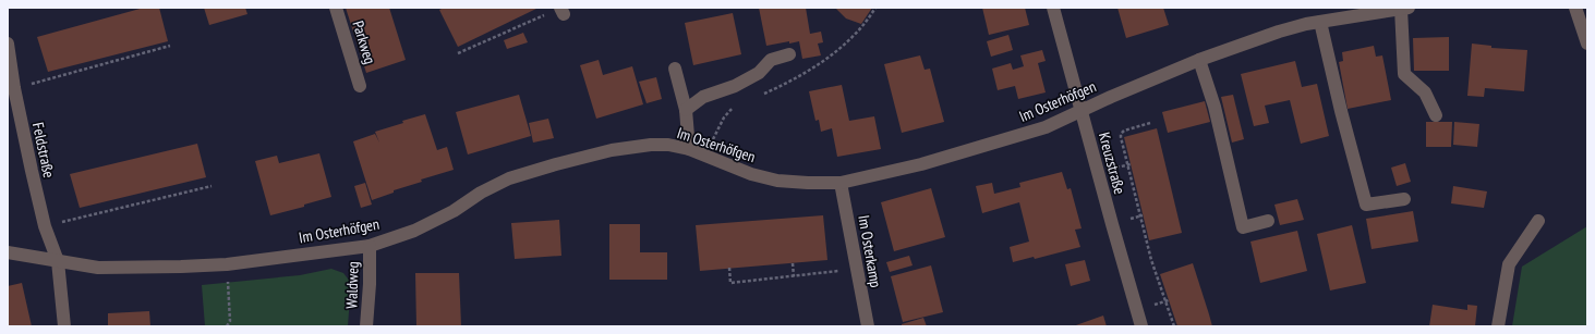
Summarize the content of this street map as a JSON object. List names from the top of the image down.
{
  "streets": {
    "street": [
      "Parkweg",
      "Im Osterhöfgen",
      "Feldstraße",
      "Kreuzstraße",
      "Im Osterkamp",
      "Waldweg"
    ]
  },
  "crossings": [
    ["Im Osterhöfgen", "Feldstraße"],
    ["Im Osterhöfgen", "Kreuzstraße"],
    ["Im Osterhöfgen", "Im Osterkamp"],
    ["Im Osterhöfgen", "Waldweg"]
  ]
}
